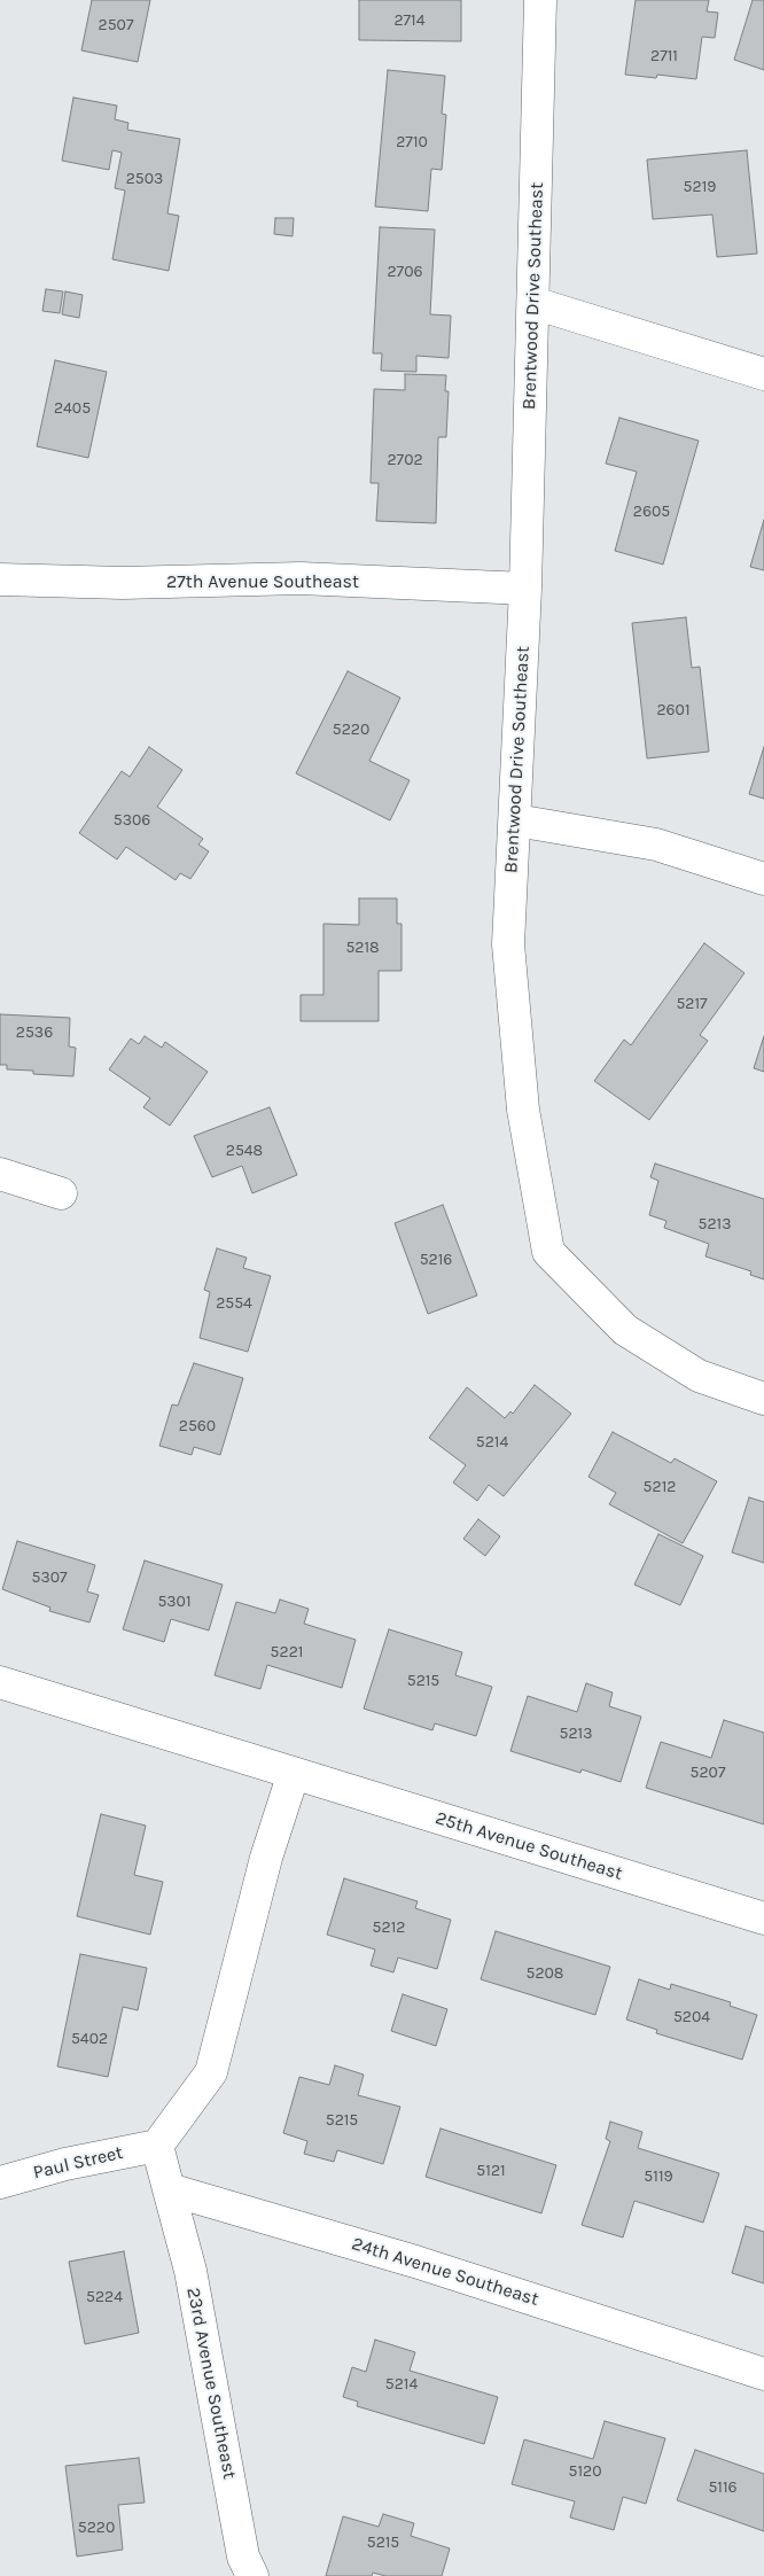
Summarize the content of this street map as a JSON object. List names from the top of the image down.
{
  "streets": {
    "street": [
      "Brentwood Drive Southeast",
      "27th Avenue Southeast",
      "25th Avenue Southeast",
      "Paul Street",
      "24th Avenue Southeast",
      "23rd Avenue Southeast"
    ]
  },
  "crossings": [
    ["Brentwood Drive Southeast", "27th Avenue Southeast"],
    ["24th Avenue Southeast", "23rd Avenue Southeast"]
  ],
  "house_numbers": [
    "2714",
    "2507",
    "2711",
    "2710",
    "2503",
    "5219",
    "2706",
    "2405",
    "2702",
    "2605",
    "2601",
    "5220",
    "5306",
    "5218",
    "5217",
    "2536",
    "2548",
    "5213",
    "5216",
    "2554",
    "2560",
    "5214",
    "5212",
    "5307",
    "5301",
    "5221",
    "5215",
    "5213",
    "5207",
    "5212",
    "5208",
    "5204",
    "5402",
    "5215",
    "5121",
    "5119",
    "5224",
    "5214",
    "5120",
    "5116",
    "5220",
    "5215"
  ]
}
